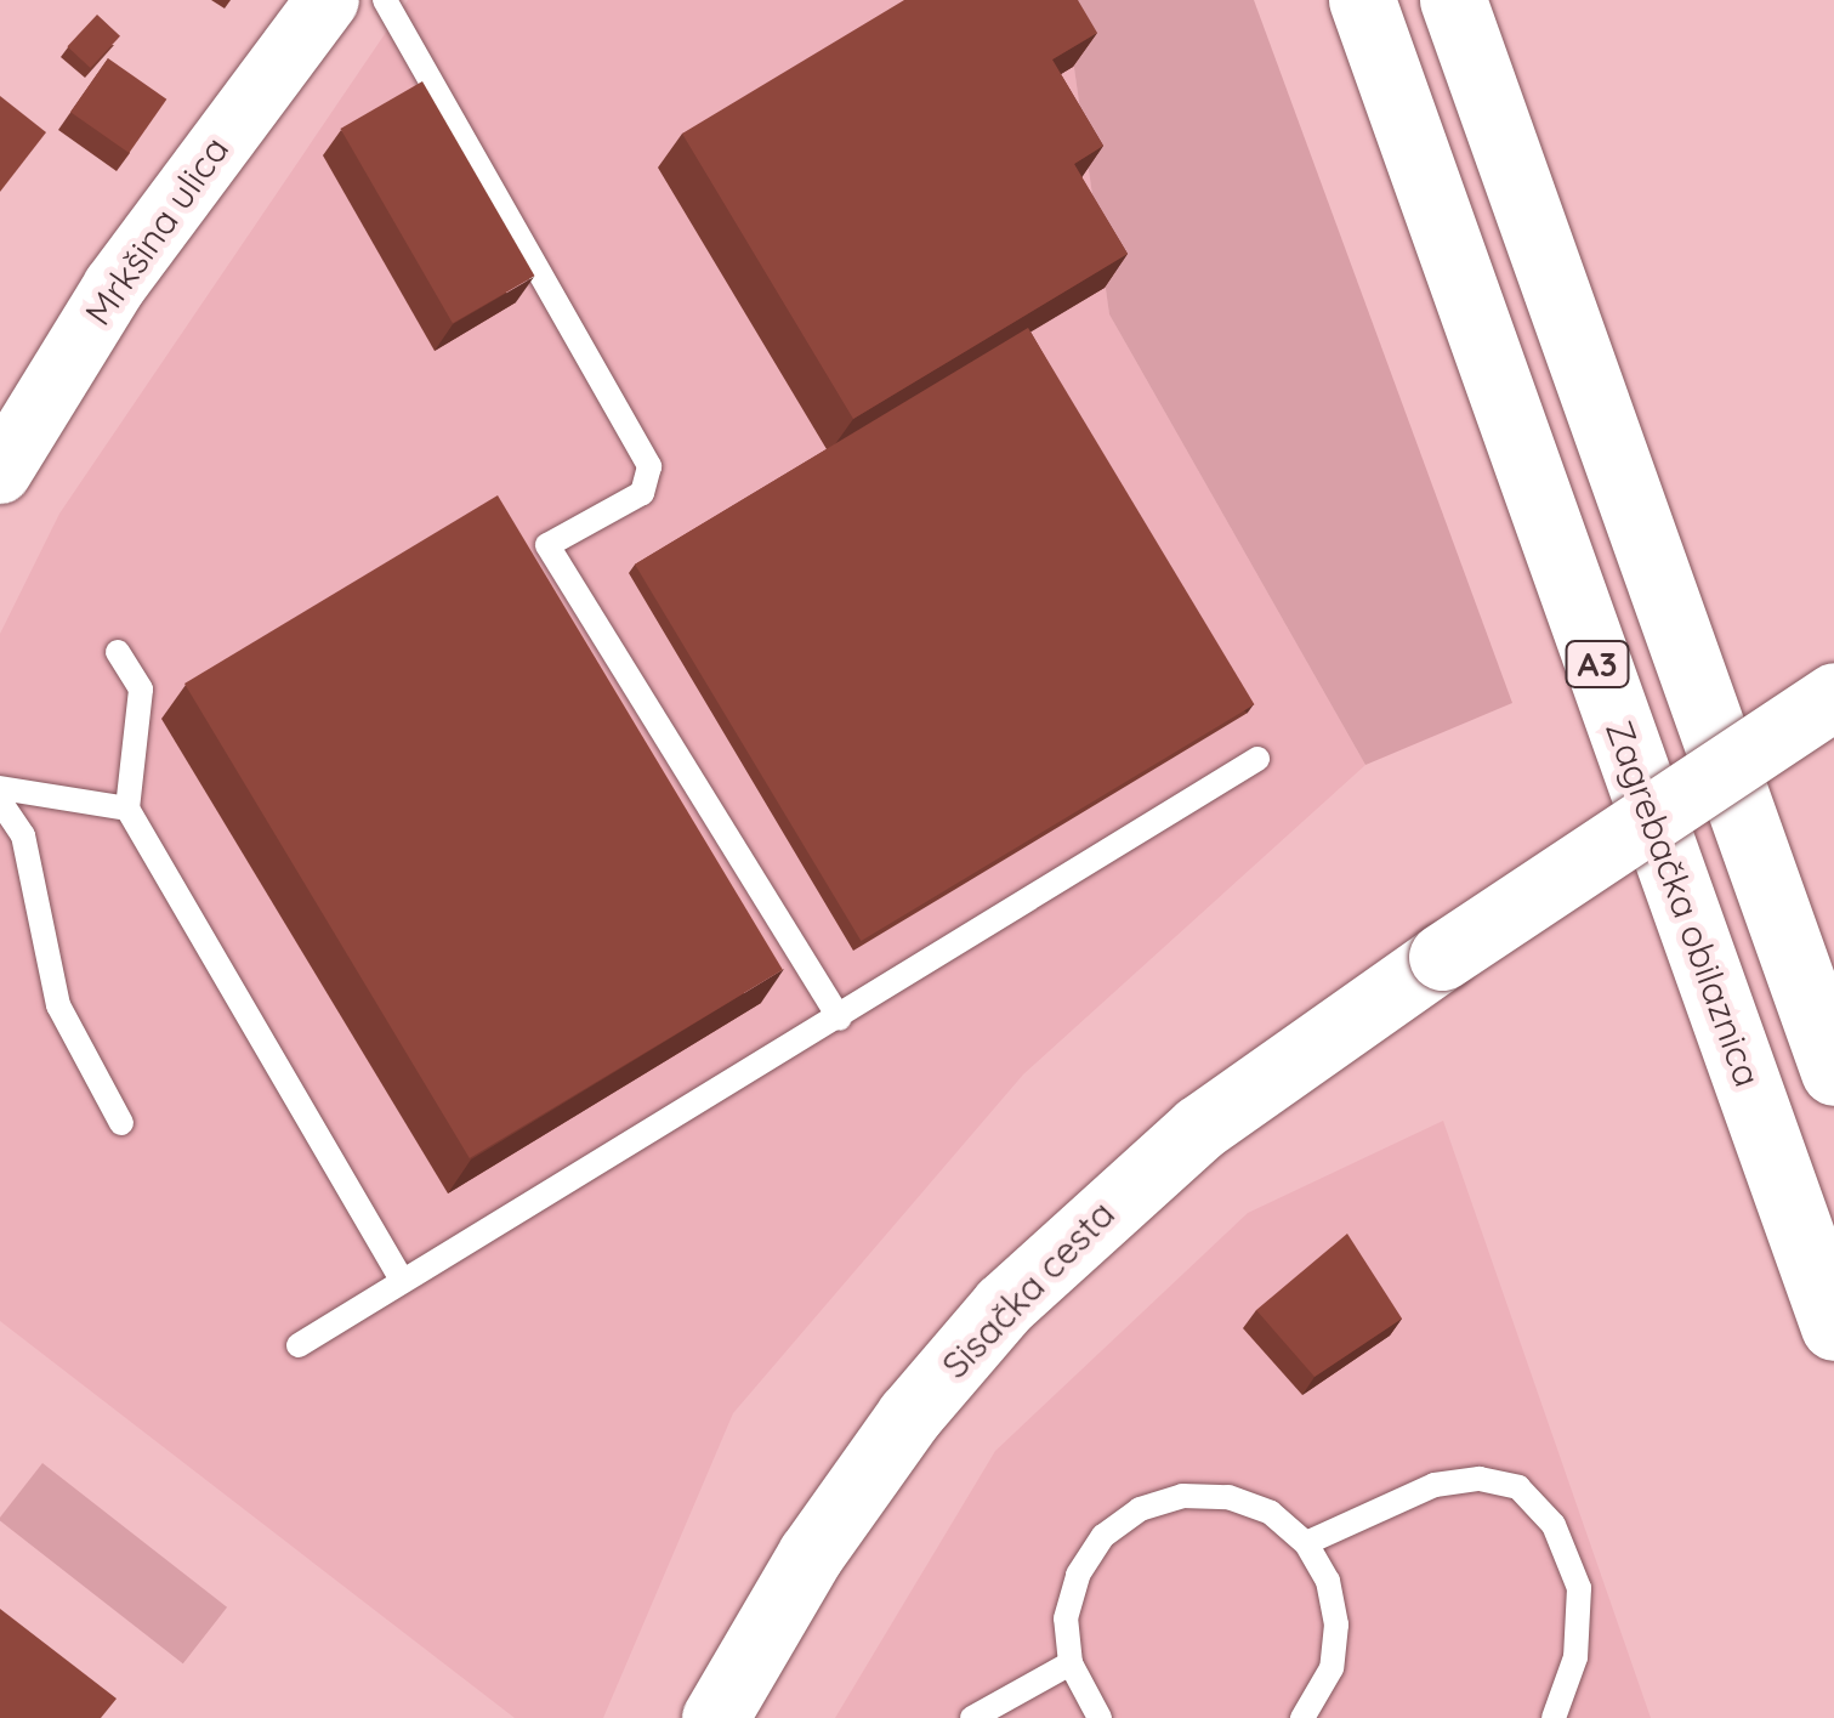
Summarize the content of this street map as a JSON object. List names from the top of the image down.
{
  "streets": {
    "main road": ["A3", "Zagrebačka obilaznica", "Sisačka cesta"],
    "street": ["Mrkšina ulica"]
  }
}
